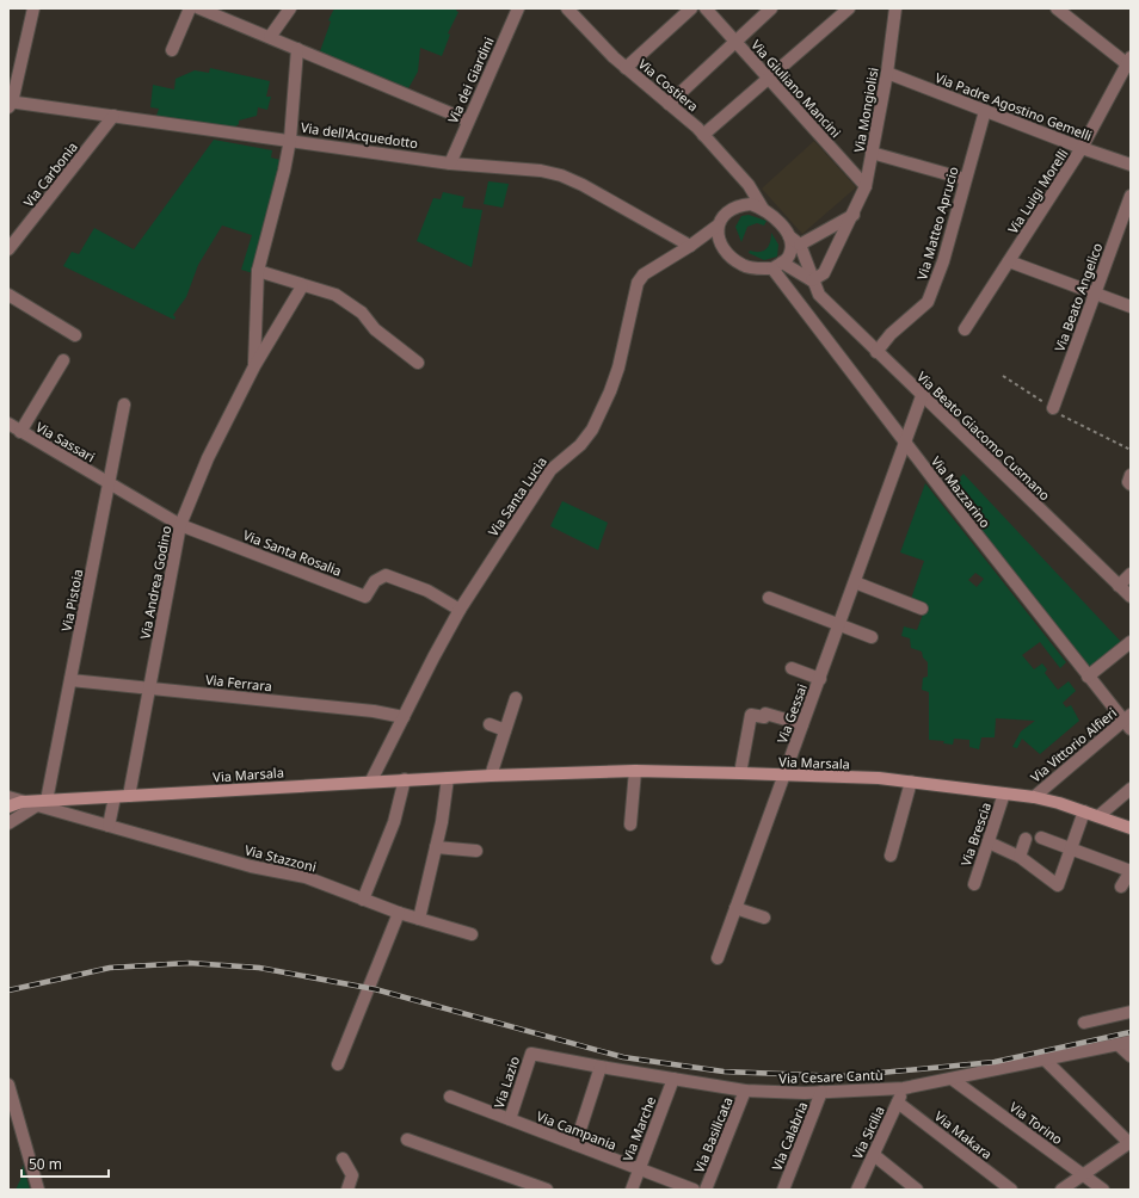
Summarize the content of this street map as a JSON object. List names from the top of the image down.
{
  "streets": {
    "main road": ["Via Marsala"],
    "street": [
      "Via dei Giardini",
      "Via Costiera",
      "Via Giuliano Mancini",
      "Via Padre Agostino Gemelli",
      "Via Mongiolisi",
      "Via dell'Acquedotto",
      "Via Carbonia",
      "Via Luigi Morelli",
      "Via Matteo Aprucio",
      "Via Beato Angelico",
      "Via Beato Giacomo Cusmano",
      "Via Sassari",
      "Via Mazzarino",
      "Via Santa Lucia",
      "Via Santa Rosalia",
      "Via Andrea Godino",
      "Via Pistoia",
      "Via Ferrara",
      "Via Gessai",
      "Via Vittorio Alfieri",
      "Via Brescia",
      "Via Stazzoni",
      "Via Cesare Cantù",
      "Via Lazio",
      "Via Torino",
      "Via Marche",
      "Via Campania",
      "Via Sicilia",
      "Via Basilicata",
      "Via Makara",
      "Via Calabria"
    ]
  },
  "crossings": [
    ["Via dei Giardini", "Via dell'Acquedotto"],
    ["Via Costiera", "Via Mazzarino"],
    ["Via Costiera", "Via Santa Lucia"],
    ["Via Giuliano Mancini", "Via Mongiolisi"],
    ["Via Padre Agostino Gemelli", "Via Mongiolisi"],
    ["Via Padre Agostino Gemelli", "Via Luigi Morelli"],
    ["Via Padre Agostino Gemelli", "Via Matteo Aprucio"],
    ["Via Mongiolisi", "Via Beato Giacomo Cusmano"],
    ["Via dell'Acquedotto", "Via Carbonia"],
    ["Via dell'Acquedotto", "Via Santa Lucia"],
    ["Via Matteo Aprucio", "Via Beato Giacomo Cusmano"],
    ["Via Beato Giacomo Cusmano", "Via Gessai"],
    ["Via Sassari", "Via Santa Rosalia"],
    ["Via Sassari", "Via Pistoia"],
    ["Via Mazzarino", "Via Santa Lucia"],
    ["Via Mazzarino", "Via Gessai"],
    ["Via Mazzarino", "Via Vittorio Alfieri"],
    ["Via Santa Lucia", "Via Santa Rosalia"],
    ["Via Santa Lucia", "Via Ferrara"],
    ["Via Santa Lucia", "Via Marsala"],
    ["Via Santa Rosalia", "Via Andrea Godino"],
    ["Via Santa Rosalia", "Via Pistoia"],
    ["Via Andrea Godino", "Via Ferrara"],
    ["Via Andrea Godino", "Via Marsala"],
    ["Via Pistoia", "Via Ferrara"],
    ["Via Pistoia", "Via Marsala"],
    ["Via Pistoia", "Via Stazzoni"],
    ["Via Gessai", "Via Marsala"],
    ["Via Vittorio Alfieri", "Via Marsala"],
    ["Via Marsala", "Via Brescia"],
    ["Via Marsala", "Via Stazzoni"],
    ["Via Cesare Cantù", "Via Lazio"],
    ["Via Cesare Cantù", "Via Torino"],
    ["Via Cesare Cantù", "Via Marche"],
    ["Via Cesare Cantù", "Via Sicilia"],
    ["Via Cesare Cantù", "Via Basilicata"],
    ["Via Cesare Cantù", "Via Calabria"],
    ["Via Lazio", "Via Campania"],
    ["Via Marche", "Via Campania"],
    ["Via Sicilia", "Via Makara"]
  ],
  "scale_bar": "50 m"
}
